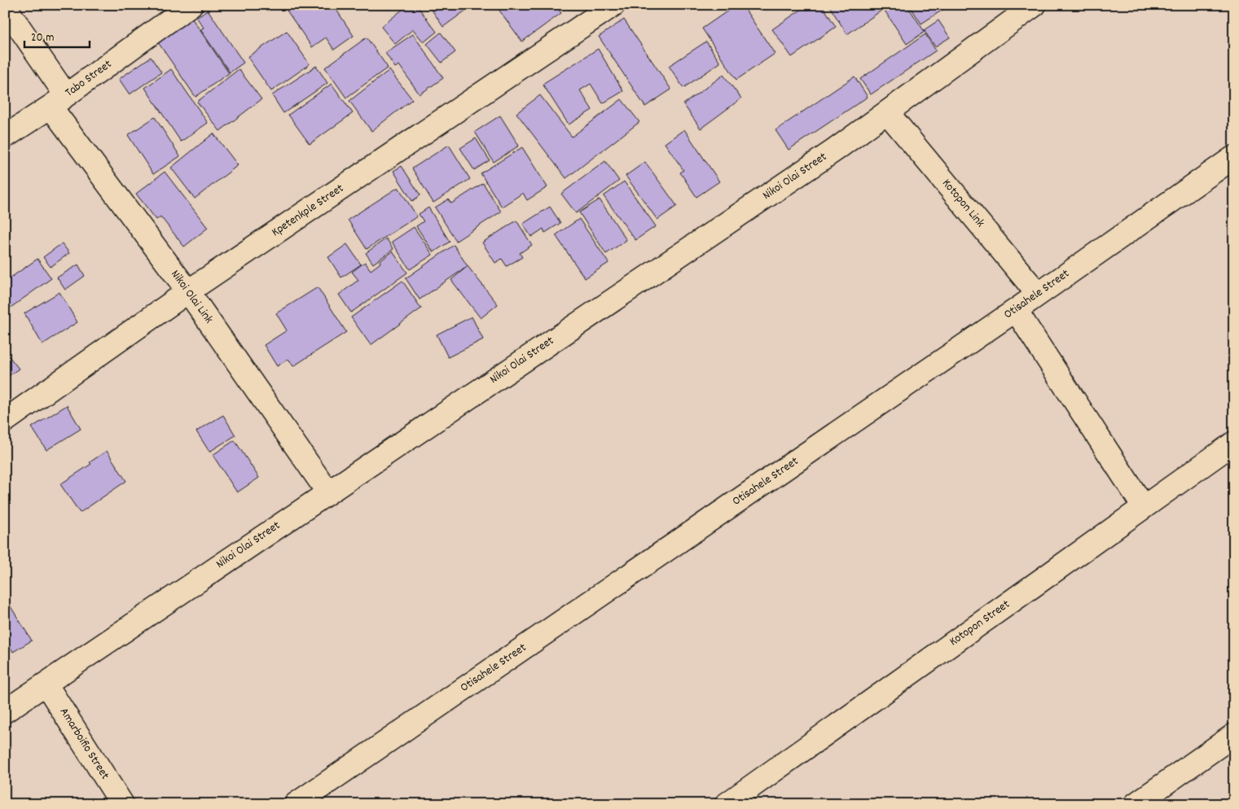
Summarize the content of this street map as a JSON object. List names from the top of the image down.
{
  "streets": {
    "street": [
      "Tabo Street",
      "Nikoi Olai Street",
      "Kotopon Link",
      "Kpetenkple Street",
      "Otisahele Street",
      "Nikoi Olai Link",
      "Kotopon Street",
      "Amarboifio Street"
    ]
  },
  "crossings": [
    ["Tabo Street", "Nikoi Olai Link"],
    ["Nikoi Olai Street", "Kotopon Link"],
    ["Nikoi Olai Street", "Nikoi Olai Link"],
    ["Nikoi Olai Street", "Amarboifio Street"],
    ["Kotopon Link", "Otisahele Street"],
    ["Kpetenkple Street", "Nikoi Olai Link"]
  ],
  "scale_bar": "20 m"
}
